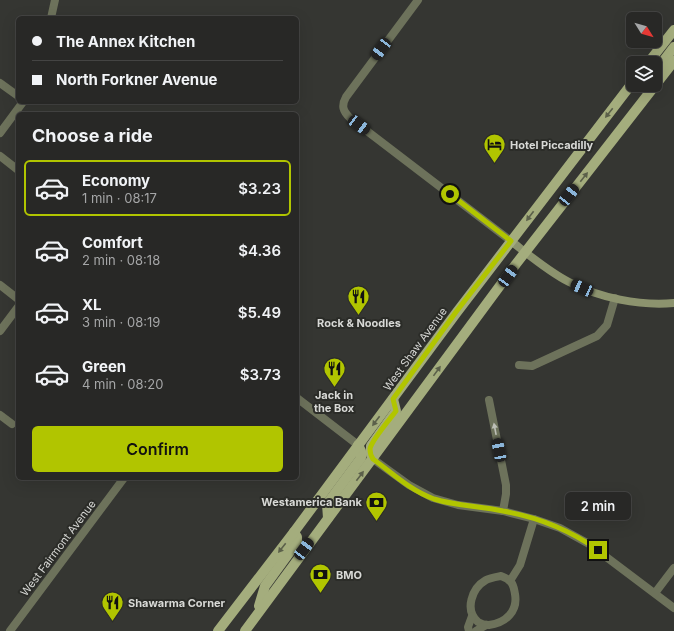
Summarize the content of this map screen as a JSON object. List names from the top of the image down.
{
  "streets": {
    "main road": ["West Shaw Avenue"],
    "street": ["West Fairmont Avenue"]
  },
  "places": {
    "hotel": ["Hotel Piccadilly"],
    "restaurant": ["Rock & Noodles", "Jack in the Box", "Shawarma Corner"],
    "bank": ["Westamerica Bank", "BMO"]
  },
  "north": "bottom right",
  "page": {
    "banner": ["The Annex Kitchen", "North Forkner Avenue"],
    "heading": "Choose a ride",
    "list": [
      {
        "name": "Economy",
        "note": "1 min · 08:17",
        "value": "$3.23"
      },
      {
        "name": "Comfort",
        "note": "2 min · 08:18",
        "value": "$4.36"
      },
      {
        "name": "XL",
        "note": "3 min · 08:19",
        "value": "$5.49"
      },
      {
        "name": "Green",
        "note": "4 min · 08:20",
        "value": "$3.73"
      }
    ],
    "buttons": "Confirm",
    "bubble": "2 min"
  }
}
